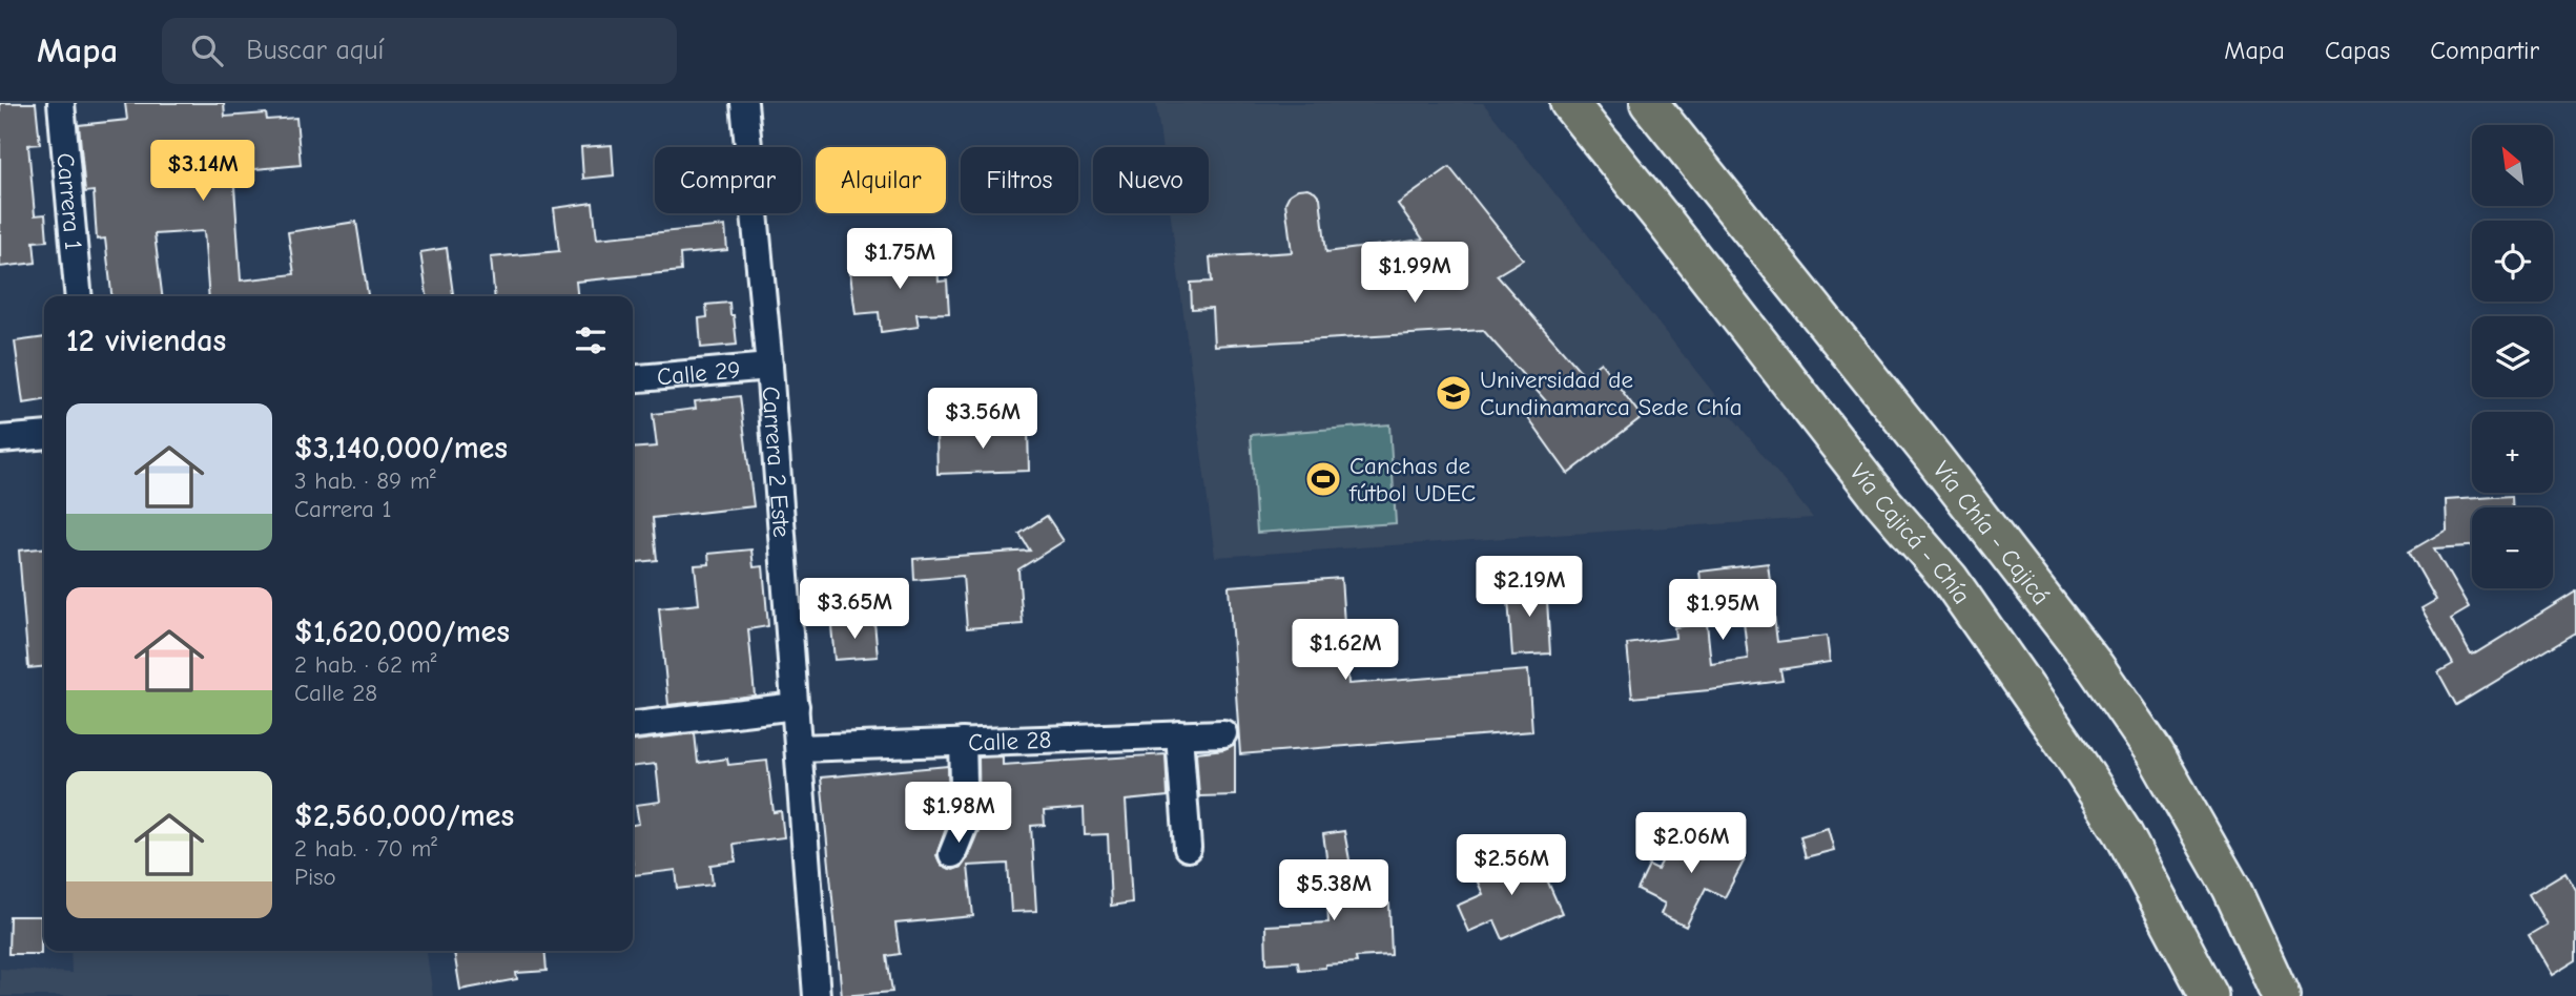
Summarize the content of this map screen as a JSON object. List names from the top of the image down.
{
  "streets": {
    "highway": ["Vía Chía - Cajicá", "Vía Cajicá - Chía"],
    "street": [
      "Carrera 1",
      "Calle 29",
      "Carrera 2 Este",
      "Calle 28"
    ]
  },
  "crossings": [
    ["Calle 29", "Carrera 2 Este"],
    ["Carrera 2 Este", "Calle 28"]
  ],
  "places": {
    "school or university": ["Universidad de Cundinamarca Sede Chía"],
    "sports": ["Canchas de fútbol UDEC"]
  },
  "north": "top left",
  "page": {
    "header": "Mapa",
    "search": "Buscar aquí",
    "nav": ["Mapa", "Capas", "Compartir"],
    "map_buttons": ["+", "−"],
    "price": [
      "$3.14M",
      "$1.75M",
      "$1.99M",
      "$3.56M",
      "$2.19M",
      "$3.65M",
      "$1.95M",
      "$1.62M",
      "$1.98M",
      "$2.06M",
      "$2.56M",
      "$5.38M"
    ],
    "chip": [
      "Comprar",
      "Alquilar",
      "Filtros",
      "Nuevo"
    ],
    "heading": "12 viviendas",
    "list": [
      {
        "name": "$3,140,000/mes",
        "note": "3 hab. · 89 m² · Carrera 1"
      },
      {
        "name": "$1,620,000/mes",
        "note": "2 hab. · 62 m² · Calle 28"
      },
      {
        "name": "$2,560,000/mes",
        "note": "2 hab. · 70 m² · Piso"
      }
    ]
  }
}
